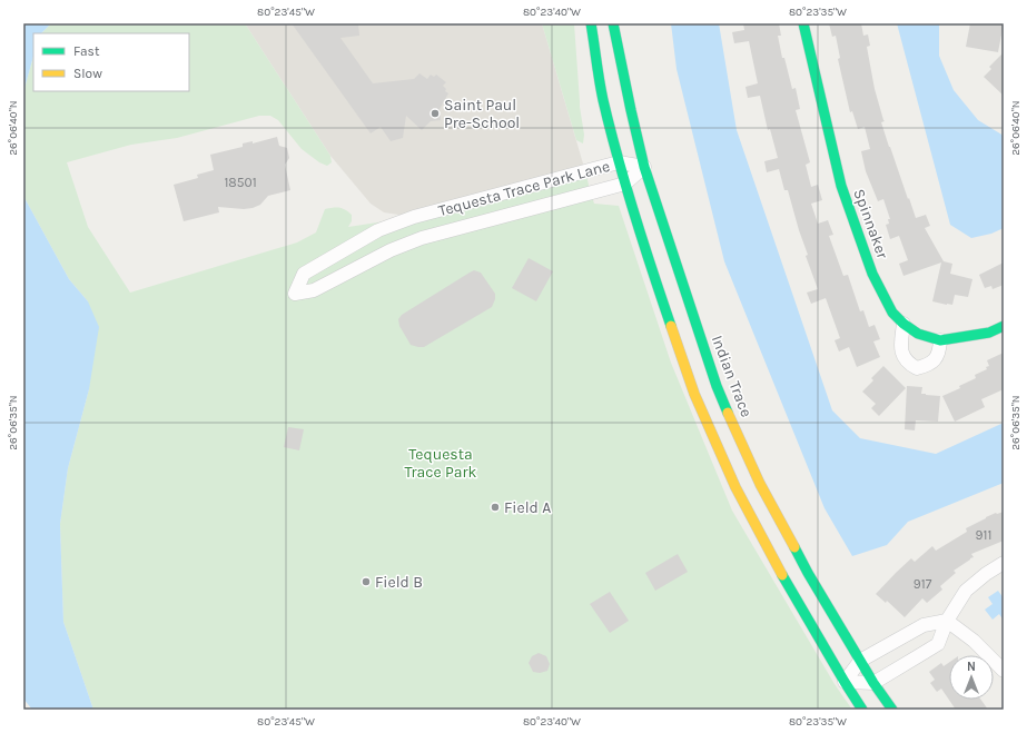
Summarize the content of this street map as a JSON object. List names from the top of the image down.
{
  "streets": {
    "main road": ["Spinnaker", "Indian Trace"],
    "street": ["Tequesta Trace Park Lane"]
  },
  "crossings": [
    ["Tequesta Trace Park Lane", "Indian Trace"]
  ],
  "parks": ["Tequesta Trace Park"],
  "places": ["Saint Paul Pre-School", "Field A", "Field B"],
  "house_numbers": ["18501", "911", "917"],
  "legend": ["Fast", "Slow"],
  "north": "top",
  "coordinates": [
    "80°23'45\"W",
    "80°23'40\"W",
    "80°23'35\"W",
    "26°06'40\"N",
    "26°06'35\"N"
  ]
}
